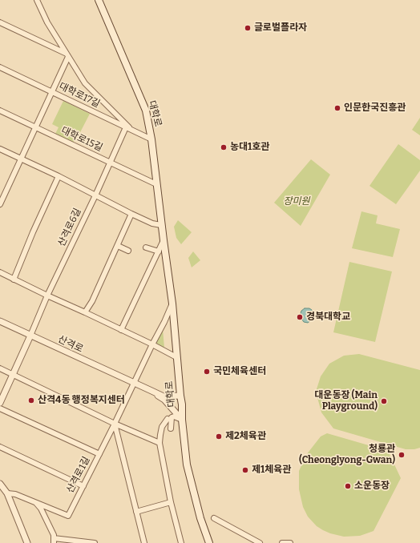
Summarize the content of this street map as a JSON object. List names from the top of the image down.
{
  "streets": {
    "main road": ["대학로"],
    "street": [
      "대학로17길",
      "대학로15길",
      "산격로6길",
      "산격로",
      "산격로1길"
    ]
  },
  "crossings": [
    ["대학로17길", "대학로"],
    ["대학로17길", "산격로6길"],
    ["대학로", "대학로15길"],
    ["대학로", "산격로"],
    ["대학로15길", "산격로6길"],
    ["산격로6길", "산격로"],
    ["산격로", "산격로1길"]
  ],
  "parks": ["장미원"],
  "places": [
    "글로벌플라자",
    "인문한국진흥관",
    "농대1호관",
    "경북대학교",
    "국민체육센터",
    "산격4동 행정복지센터",
    "대운동장 (Main Playground)",
    "제2체육관",
    "청룡관 (Cheonglyong-Gwan)",
    "제1체육관",
    "소운동장"
  ]
}
